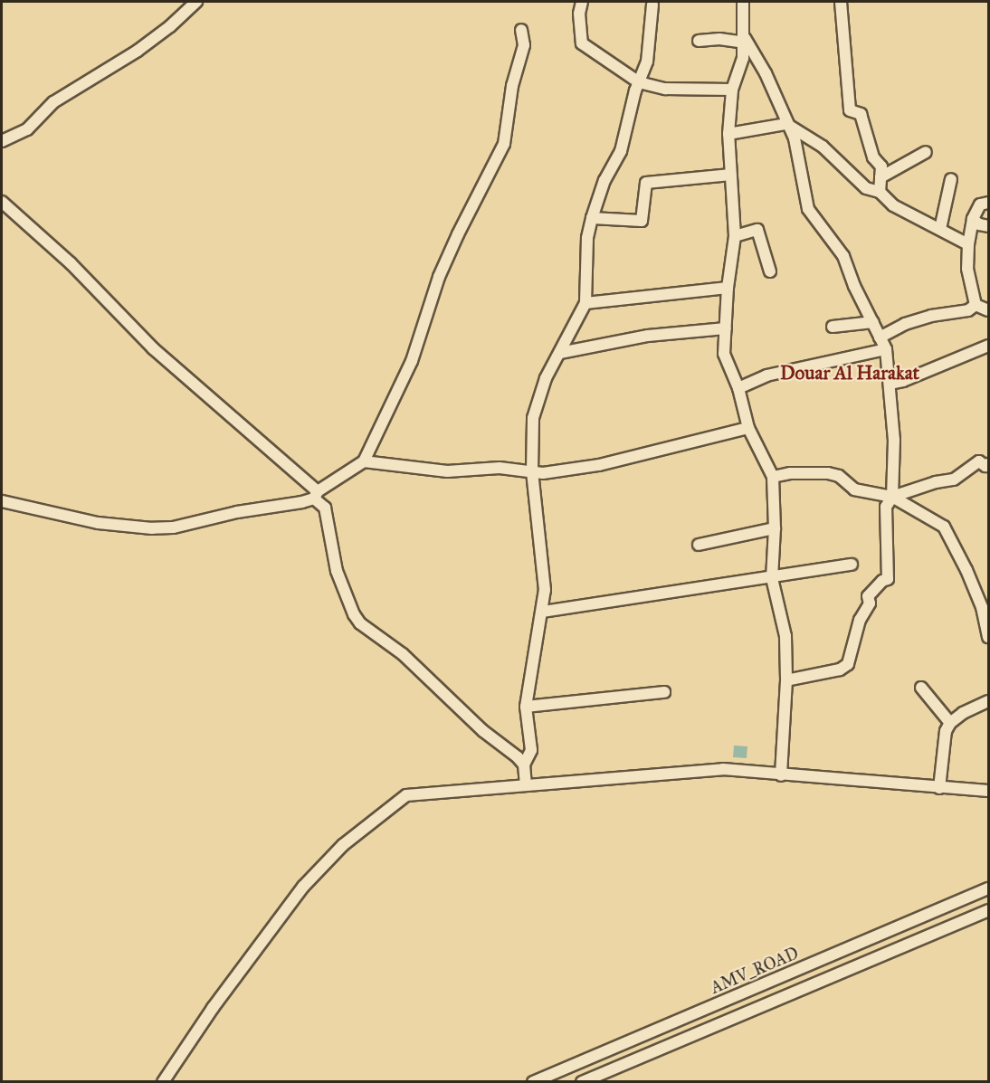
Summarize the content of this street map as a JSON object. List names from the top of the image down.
{
  "streets": {
    "street": ["AMV_ROAD"]
  },
  "districts": ["Douar Al Harakat"]
}
